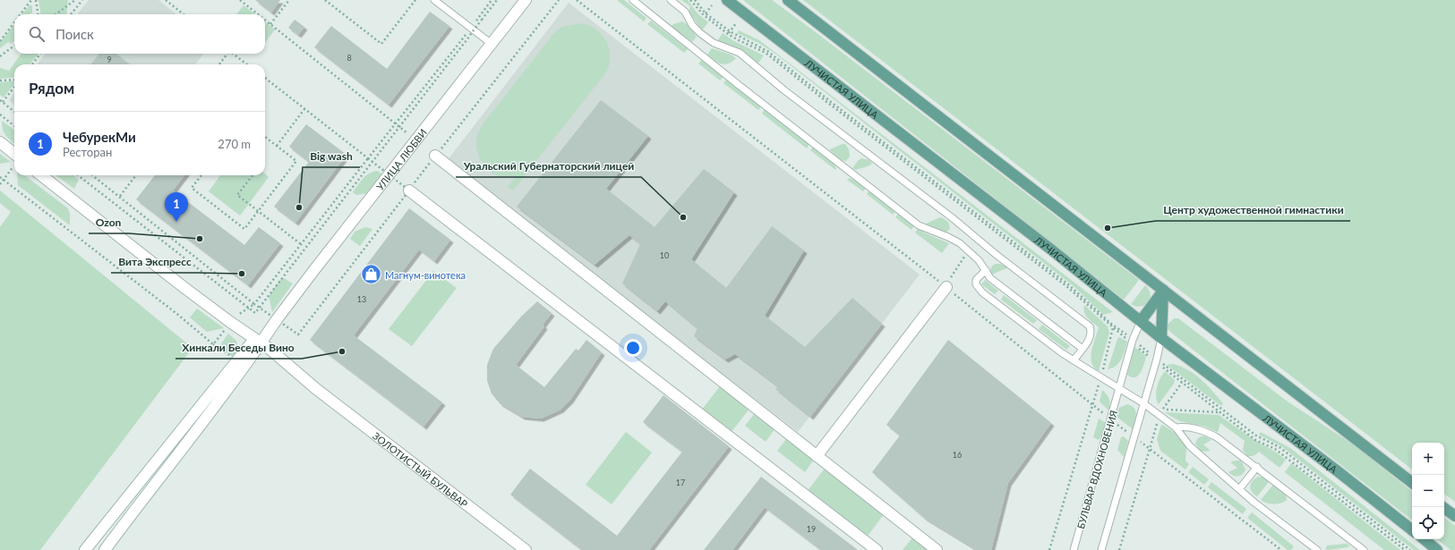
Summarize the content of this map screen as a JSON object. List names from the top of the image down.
{
  "streets": {
    "main road": ["ЛУЧИСТАЯ УЛИЦА"],
    "street": ["УЛИЦА ЛЮБВИ", "ЗОЛОТИСТЫЙ БУЛЬВАР"],
    "lane": ["БУЛЬВАР ВДОХНОВЕНИЯ"]
  },
  "crossings": [
    ["ЛУЧИСТАЯ УЛИЦА", "БУЛЬВАР ВДОХНОВЕНИЯ"],
    ["УЛИЦА ЛЮБВИ", "ЗОЛОТИСТЫЙ БУЛЬВАР"]
  ],
  "places": {
    "other": [
      "Big wash",
      "Уральский Губернаторский лицей",
      "Центр художественной гимнастики",
      "Ozon",
      "Вита Экспресс",
      "Хинкали Беседы Вино"
    ],
    "shop": ["Магнум-винотека"]
  },
  "house_numbers": [
    "8",
    "9",
    "10",
    "13",
    "16",
    "17",
    "19"
  ],
  "page": {
    "search": "Поиск",
    "heading": "Рядом",
    "list": [
      {
        "mark": "1",
        "name": "ЧебурекМи",
        "note": "Ресторан",
        "value": "270 m"
      }
    ],
    "pins": "1",
    "map_buttons": ["+", "−"]
  }
}
